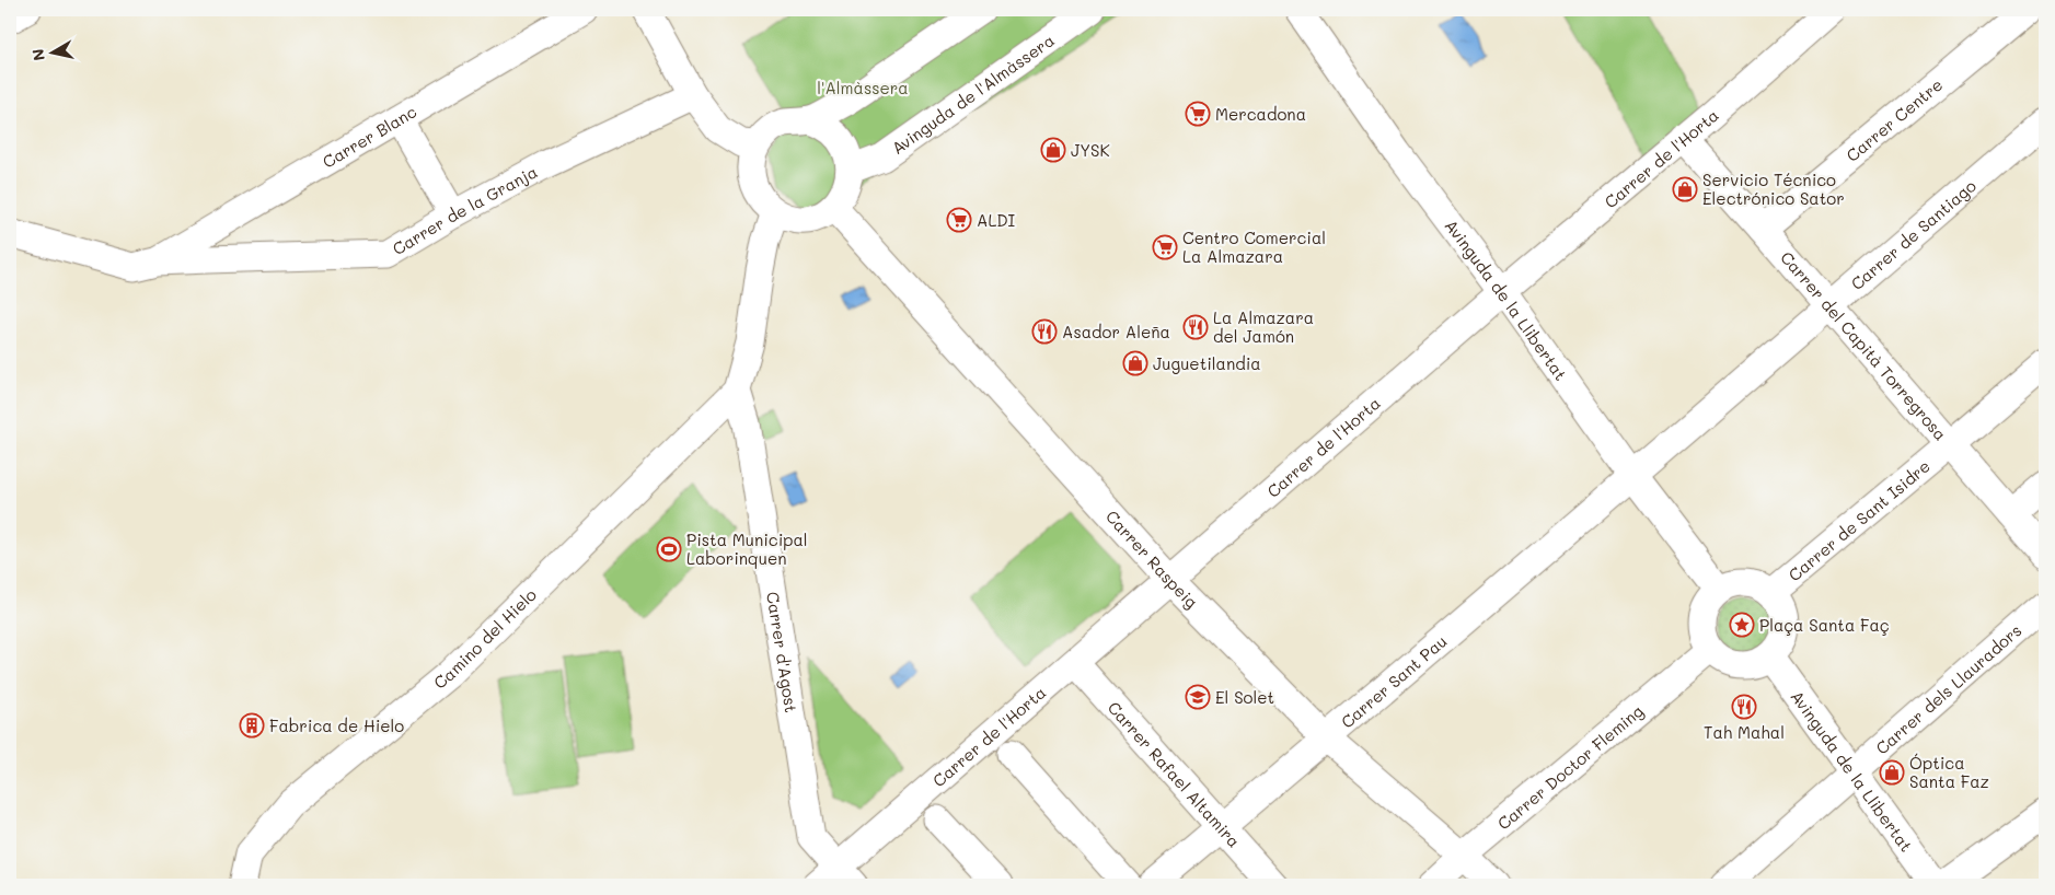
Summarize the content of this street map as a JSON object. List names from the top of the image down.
{
  "streets": {
    "street": [
      "Avinguda de l'Almàssera",
      "Carrer Centre",
      "Carrer Blanc",
      "Carrer de l'Horta",
      "Carrer de la Granja",
      "Carrer de Santiago",
      "Avinguda de la Llibertat",
      "Carrer del Capità Torregrosa",
      "Carrer de Sant Isidre",
      "Carrer Raspeig",
      "Camino del Hielo",
      "Carrer d'Agost",
      "Carrer Sant Pau",
      "Carrer dels Llauradors",
      "Carrer Doctor Fleming",
      "Carrer Rafael Altamira"
    ]
  },
  "crossings": [
    ["Avinguda de l'Almàssera", "Carrer Raspeig"],
    ["Carrer Centre", "Carrer del Capità Torregrosa"],
    ["Carrer Blanc", "Carrer de la Granja"],
    ["Carrer de l'Horta", "Avinguda de la Llibertat"],
    ["Carrer de l'Horta", "Carrer del Capità Torregrosa"],
    ["Carrer de l'Horta", "Carrer Raspeig"],
    ["Carrer de l'Horta", "Carrer d'Agost"],
    ["Carrer de l'Horta", "Carrer Rafael Altamira"],
    ["Carrer de Santiago", "Avinguda de la Llibertat"],
    ["Carrer de Santiago", "Carrer del Capità Torregrosa"],
    ["Carrer de Santiago", "Carrer Sant Pau"],
    ["Avinguda de la Llibertat", "Carrer de Sant Isidre"],
    ["Avinguda de la Llibertat", "Carrer Sant Pau"],
    ["Avinguda de la Llibertat", "Carrer dels Llauradors"],
    ["Avinguda de la Llibertat", "Carrer Doctor Fleming"],
    ["Carrer del Capità Torregrosa", "Carrer de Sant Isidre"],
    ["Carrer de Sant Isidre", "Carrer Doctor Fleming"],
    ["Carrer Raspeig", "Carrer Sant Pau"],
    ["Carrer Raspeig", "Carrer Doctor Fleming"],
    ["Camino del Hielo", "Carrer d'Agost"],
    ["Carrer Sant Pau", "Carrer Rafael Altamira"]
  ],
  "parks": ["l'Almàssera"],
  "places": {
    "supermarket": ["Mercadona", "ALDI", "Centro Comercial La Almazara"],
    "shop": [
      "JYSK",
      "Servicio Técnico Electrónico Sator",
      "Juguetilandia",
      "Óptica Santa Faz"
    ],
    "restaurant": ["La Almazara del Jamón", "Asador Aleña", "Tah Mahal"],
    "sports": ["Pista Municipal Laborinquen"],
    "place": ["Plaça Santa Faç"],
    "school or university": ["El Solet"],
    "building": ["Fabrica de Hielo"]
  },
  "north": "left"
}
